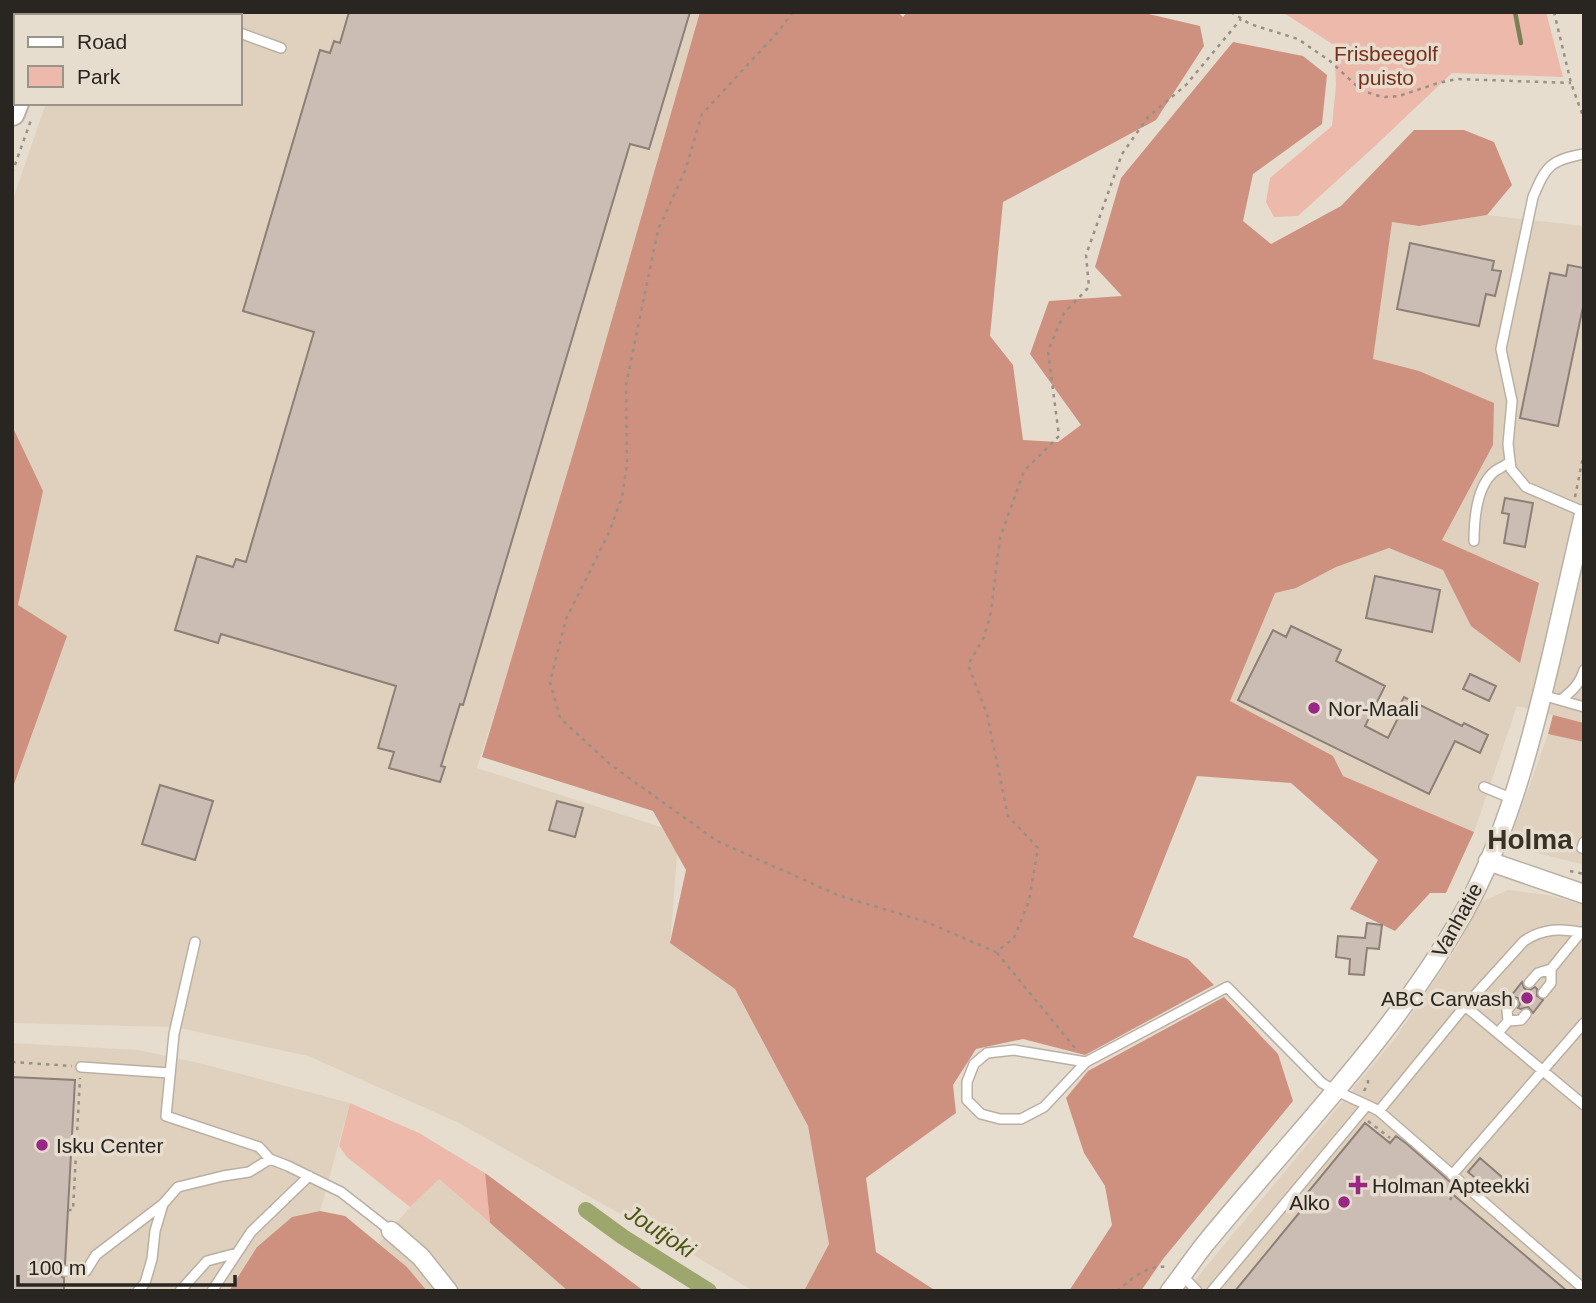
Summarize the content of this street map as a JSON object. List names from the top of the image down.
{
  "streets": {
    "street": ["Vanhatie"]
  },
  "districts": ["Holma"],
  "water": ["Joutjoki"],
  "parks": ["Frisbeegolf puisto"],
  "places": {
    "other": [
      "Nor-Maali",
      "ABC Carwash",
      "Isku Center",
      "Alko"
    ],
    "health": ["Holman Apteekki"]
  },
  "legend": ["Road", "Park"],
  "scale_bar": "100 m"
}
